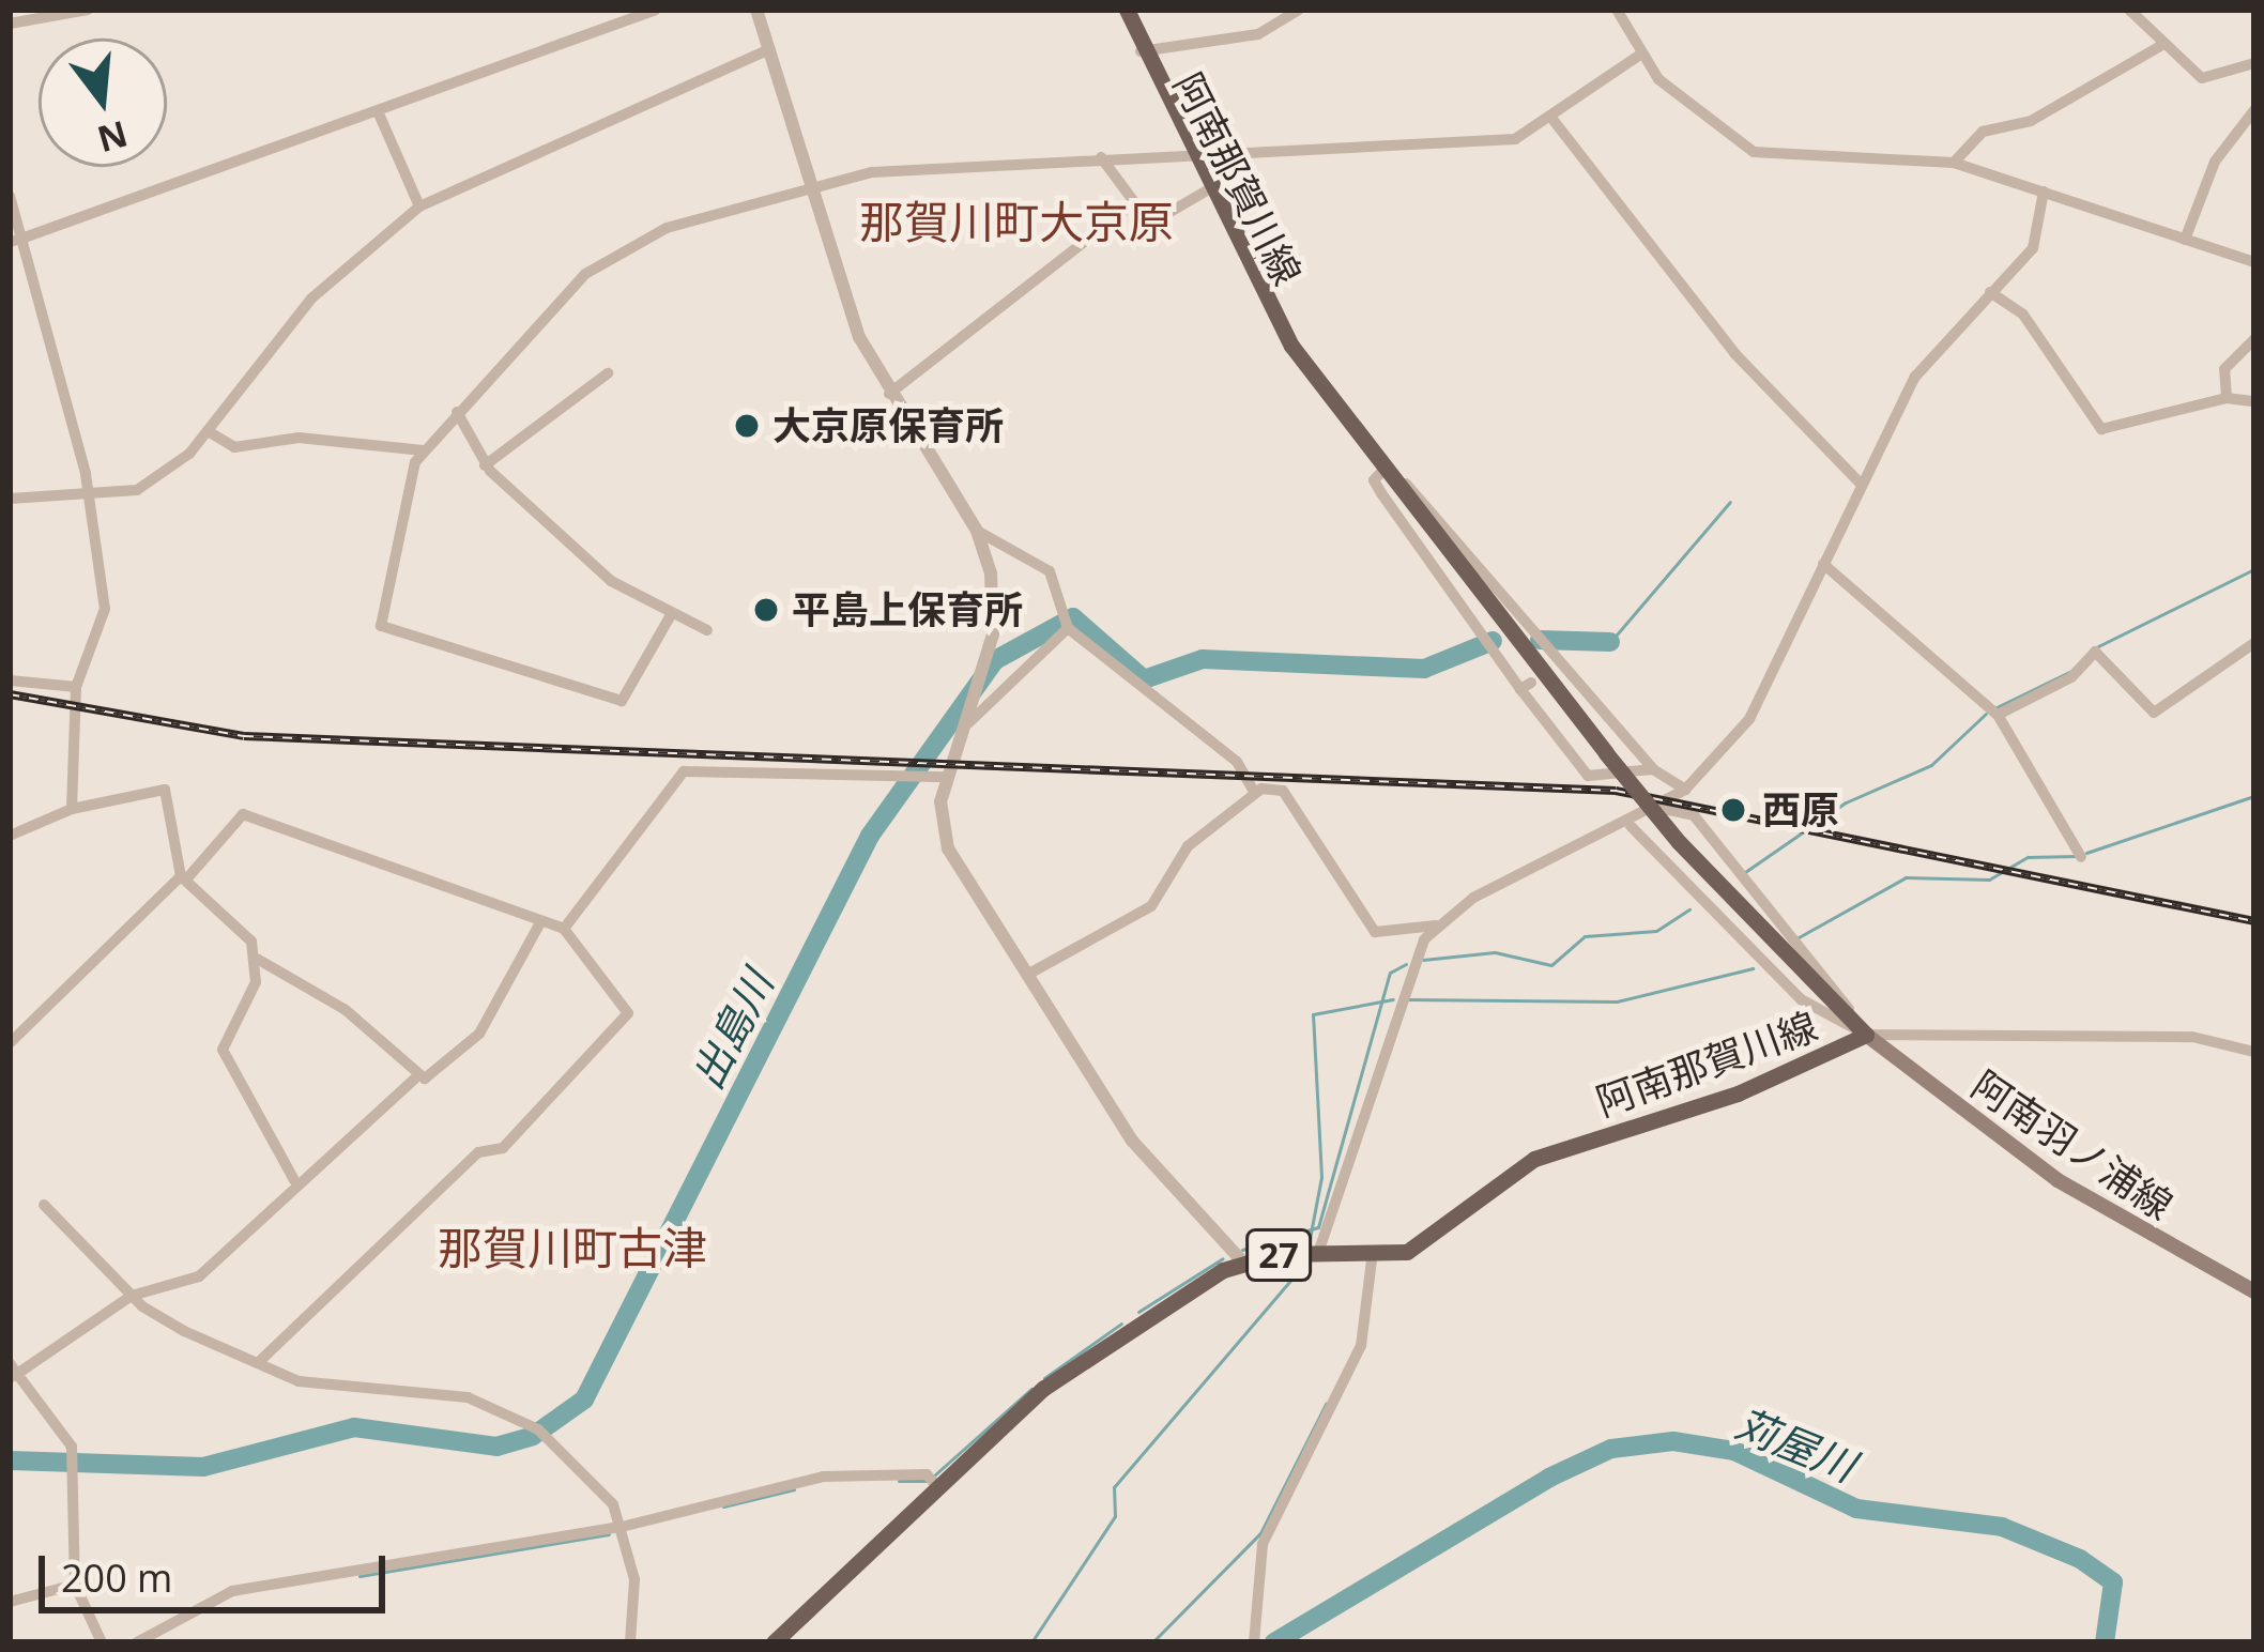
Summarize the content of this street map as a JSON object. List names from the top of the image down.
{
  "streets": {
    "main road": ["阿南那賀川線", "阿南羽ノ浦線", "27"]
  },
  "crossings": [
    ["阿南那賀川線", "阿南羽ノ浦線"]
  ],
  "districts": ["那賀川町大京原", "那賀川町古津"],
  "water": ["出島川", "苅屋川"],
  "places": ["大京原保育所", "平島上保育所", "西原"],
  "scale_bar": "200 m",
  "north": "bottom"
}
